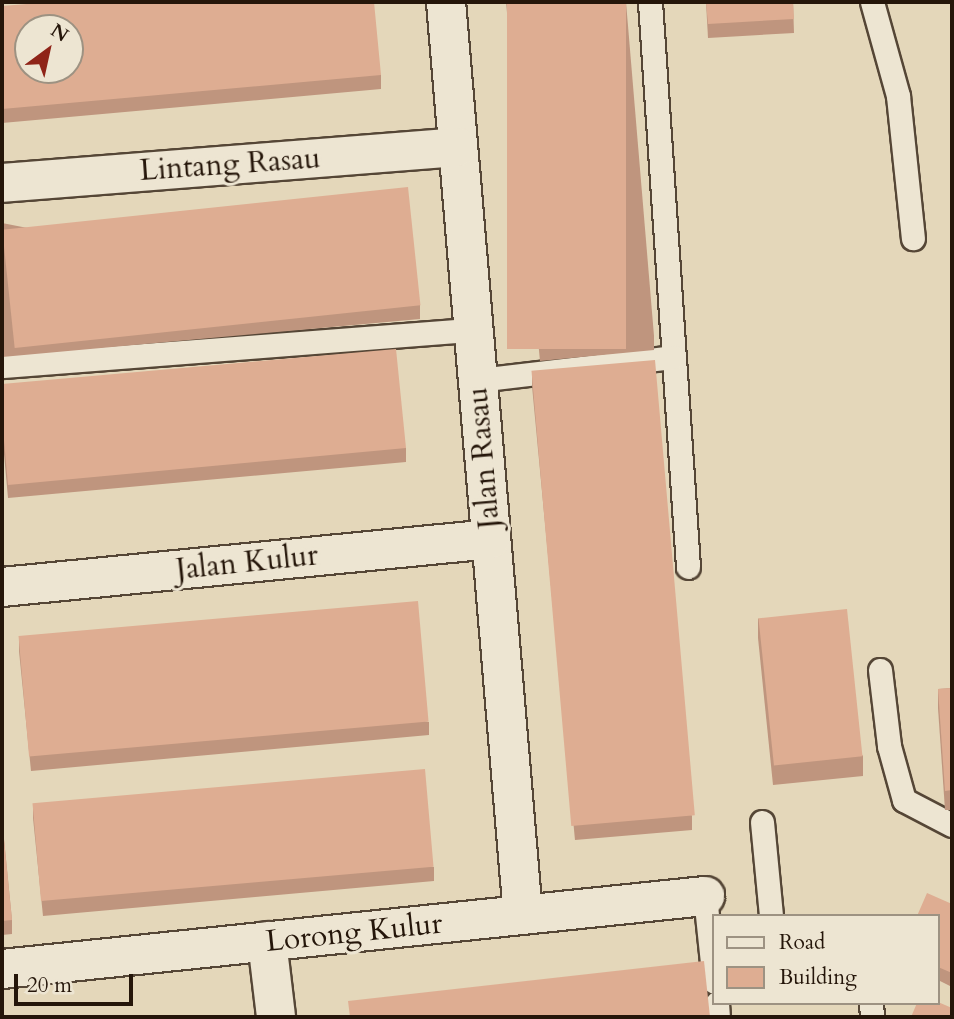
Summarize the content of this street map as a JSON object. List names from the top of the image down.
{
  "streets": {
    "street": [
      "Lintang Rasau",
      "Jalan Rasau",
      "Jalan Kulur",
      "Lorong Kulur"
    ]
  },
  "crossings": [
    ["Lintang Rasau", "Jalan Rasau"],
    ["Jalan Rasau", "Jalan Kulur"],
    ["Jalan Rasau", "Lorong Kulur"]
  ],
  "legend": ["Road", "Building"],
  "scale_bar": "20 m",
  "north": "top right"
}
